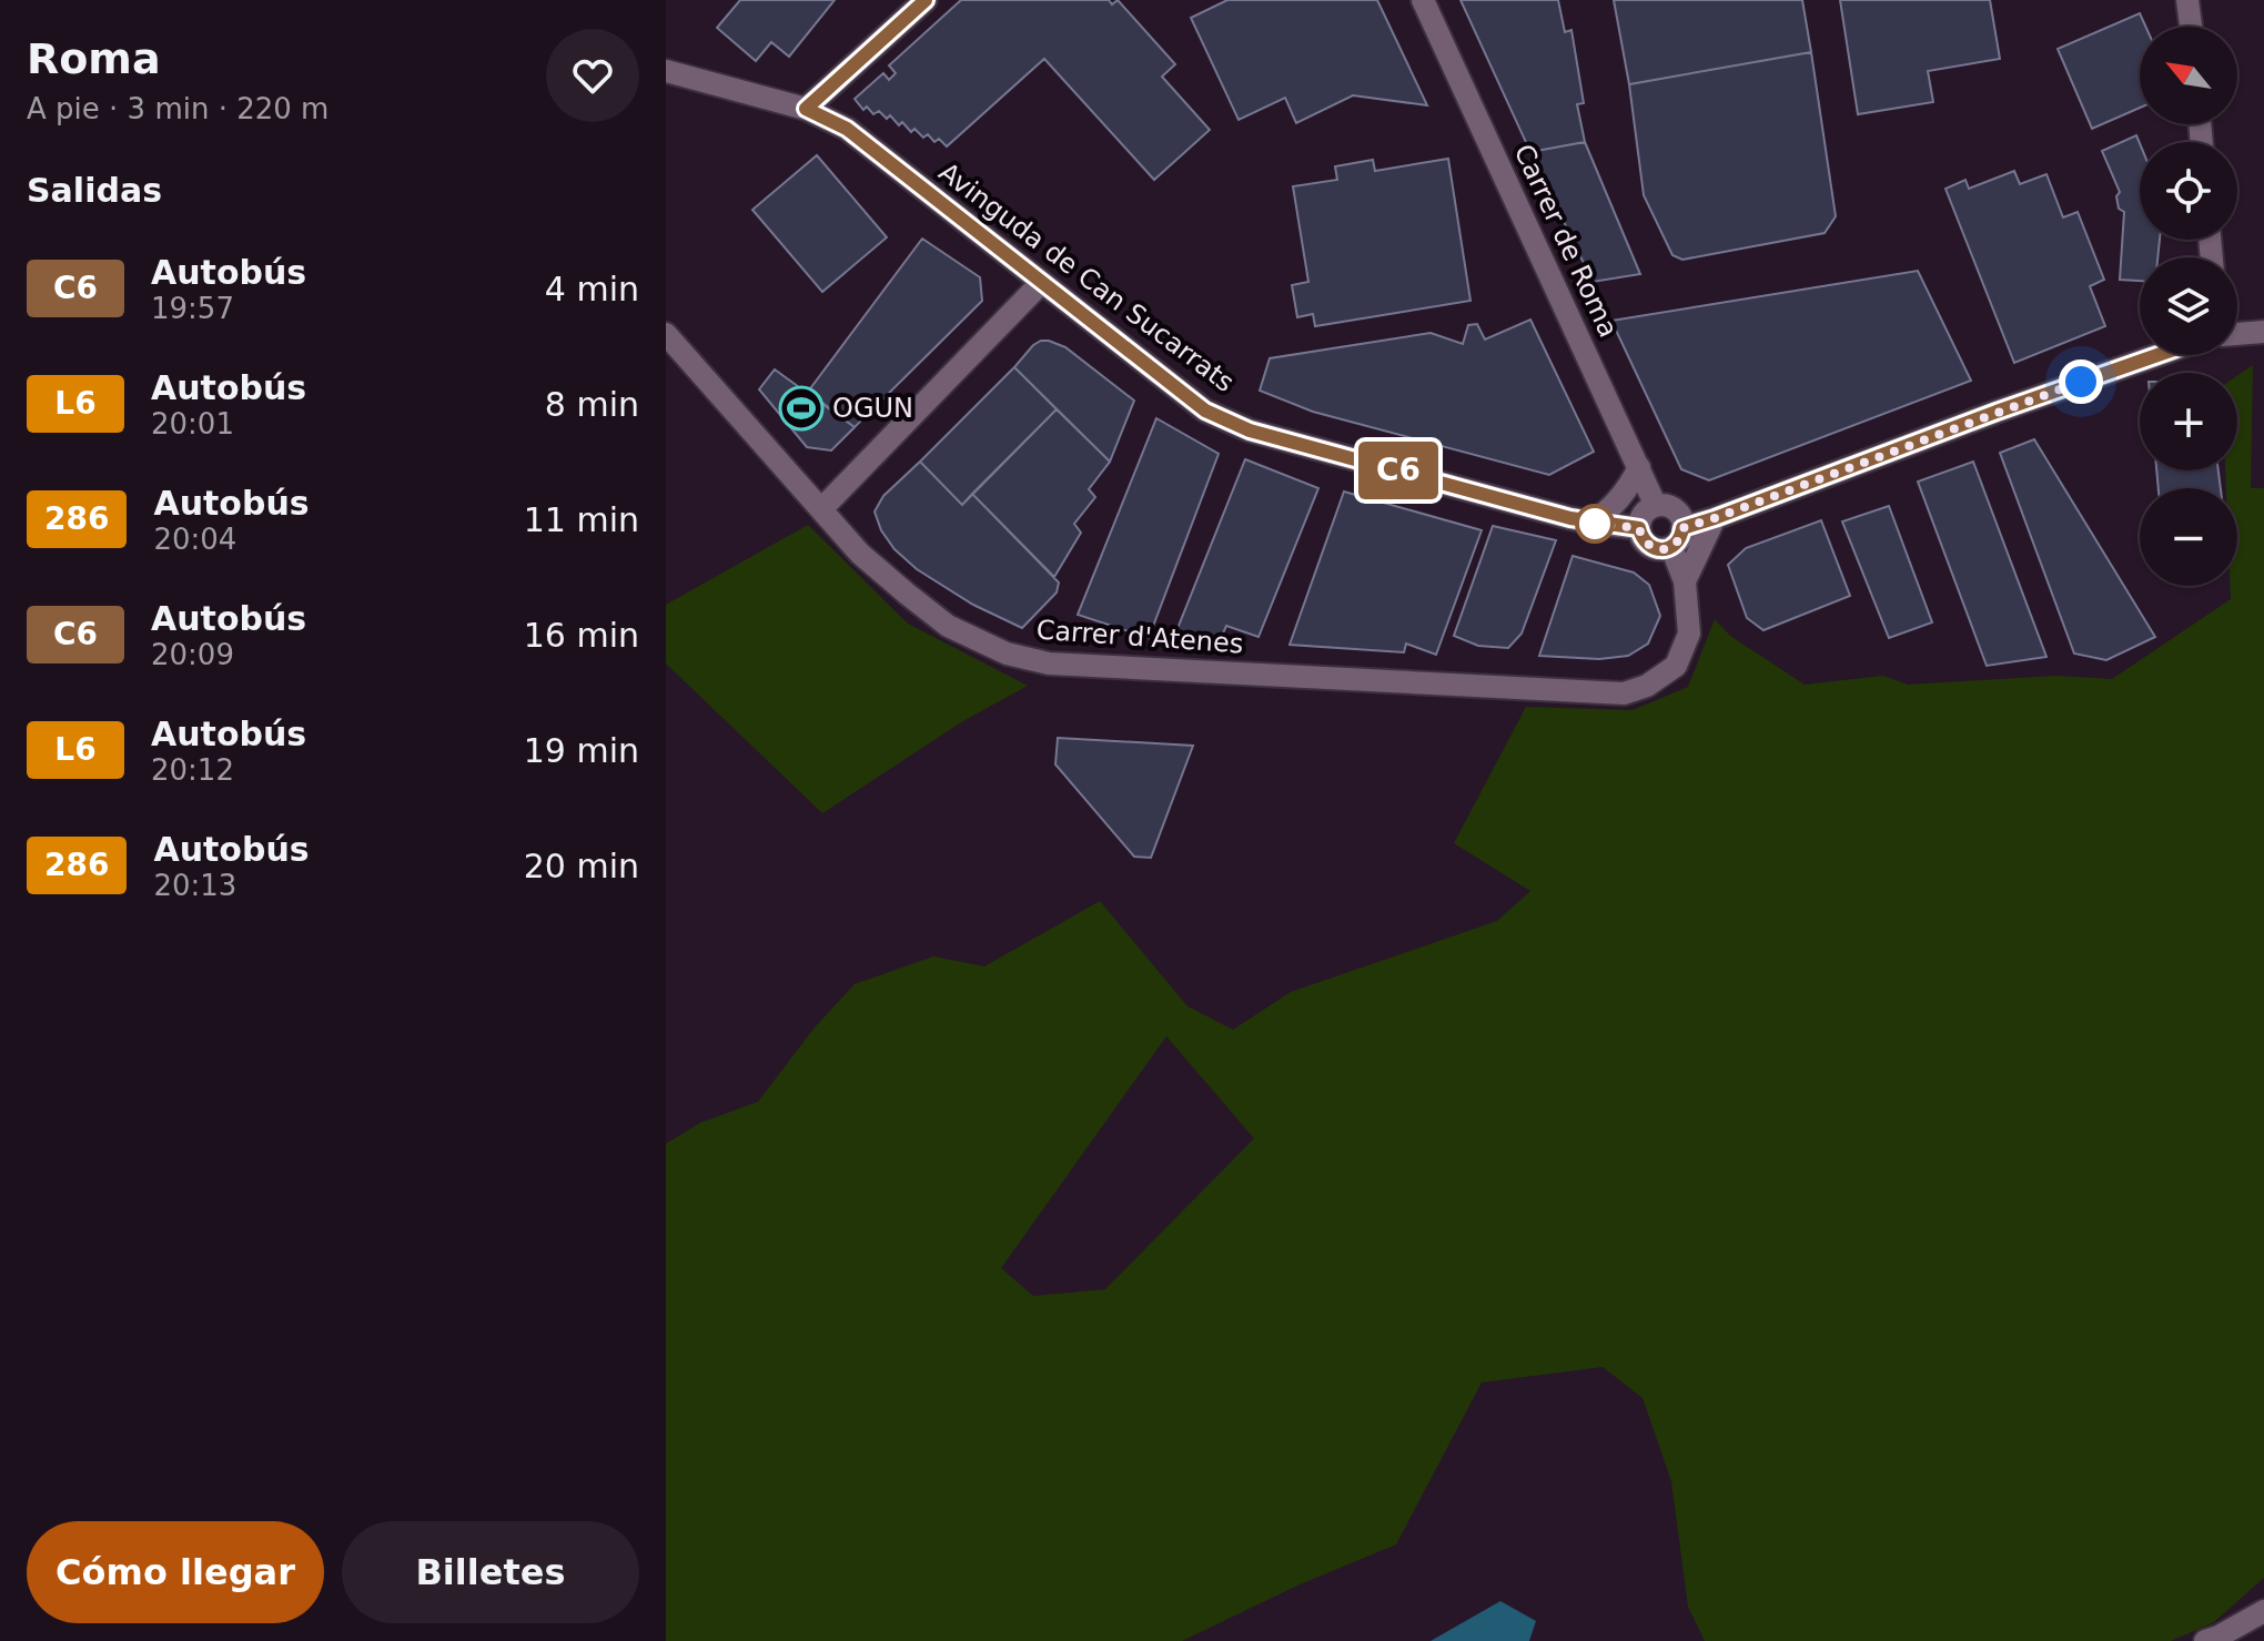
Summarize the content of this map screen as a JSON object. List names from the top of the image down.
{
  "streets": {
    "street": ["Carrer de Roma", "Avinguda de Can Sucarrats", "Carrer d'Atenes"]
  },
  "crossings": [
    ["Carrer de Roma", "Avinguda de Can Sucarrats"]
  ],
  "places": {
    "sports": ["OGUN"]
  },
  "lines": ["bus line C6"],
  "north": "top left",
  "page": {
    "heading": [
      ["Roma", "A pie · 3 min · 220 m"],
      "Salidas"
    ],
    "on_map": "C6",
    "map_buttons": ["+", "−"],
    "list": [
      {
        "mark": "C6",
        "name": "Autobús",
        "note": "19:57",
        "value": "4 min"
      },
      {
        "mark": "L6",
        "name": "Autobús",
        "note": "20:01",
        "value": "8 min"
      },
      {
        "mark": "286",
        "name": "Autobús",
        "note": "20:04",
        "value": "11 min"
      },
      {
        "mark": "C6",
        "name": "Autobús",
        "note": "20:09",
        "value": "16 min"
      },
      {
        "mark": "L6",
        "name": "Autobús",
        "note": "20:12",
        "value": "19 min"
      },
      {
        "mark": "286",
        "name": "Autobús",
        "note": "20:13",
        "value": "20 min"
      }
    ],
    "buttons": ["Cómo llegar", "Billetes"]
  }
}
